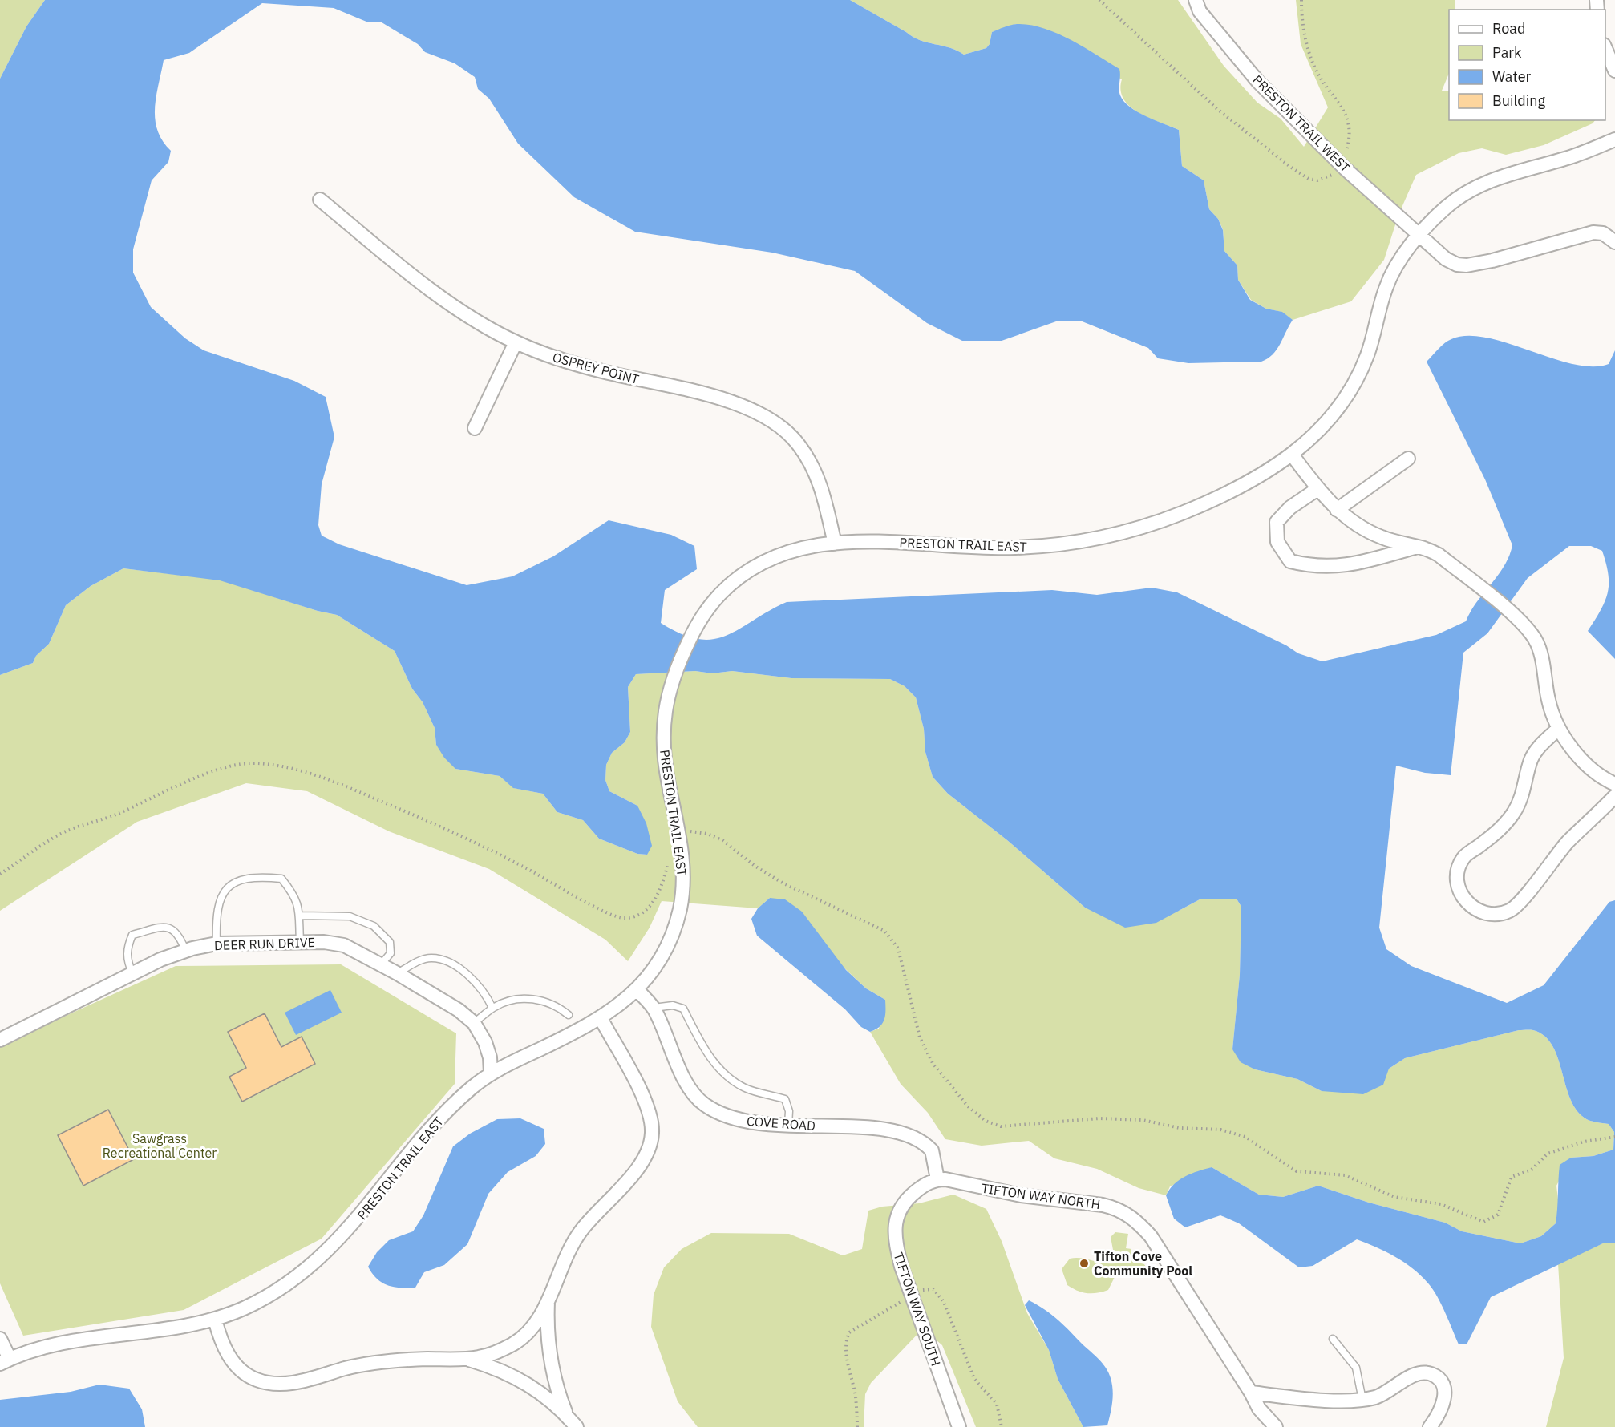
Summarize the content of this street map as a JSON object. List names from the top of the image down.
{
  "streets": {
    "street": [
      "PRESTON TRAIL WEST",
      "OSPREY POINT",
      "PRESTON TRAIL EAST",
      "DEER RUN DRIVE",
      "COVE ROAD",
      "TIFTON WAY NORTH",
      "TIFTON WAY SOUTH"
    ]
  },
  "crossings": [
    ["PRESTON TRAIL WEST", "PRESTON TRAIL EAST"],
    ["OSPREY POINT", "PRESTON TRAIL EAST"],
    ["PRESTON TRAIL EAST", "DEER RUN DRIVE"],
    ["PRESTON TRAIL EAST", "COVE ROAD"],
    ["COVE ROAD", "TIFTON WAY NORTH"],
    ["COVE ROAD", "TIFTON WAY SOUTH"],
    ["TIFTON WAY NORTH", "TIFTON WAY SOUTH"]
  ],
  "parks": ["Sawgrass Recreational Center"],
  "places": ["Tifton Cove Community Pool"],
  "legend": [
    "Road",
    "Park",
    "Water",
    "Building"
  ]
}
